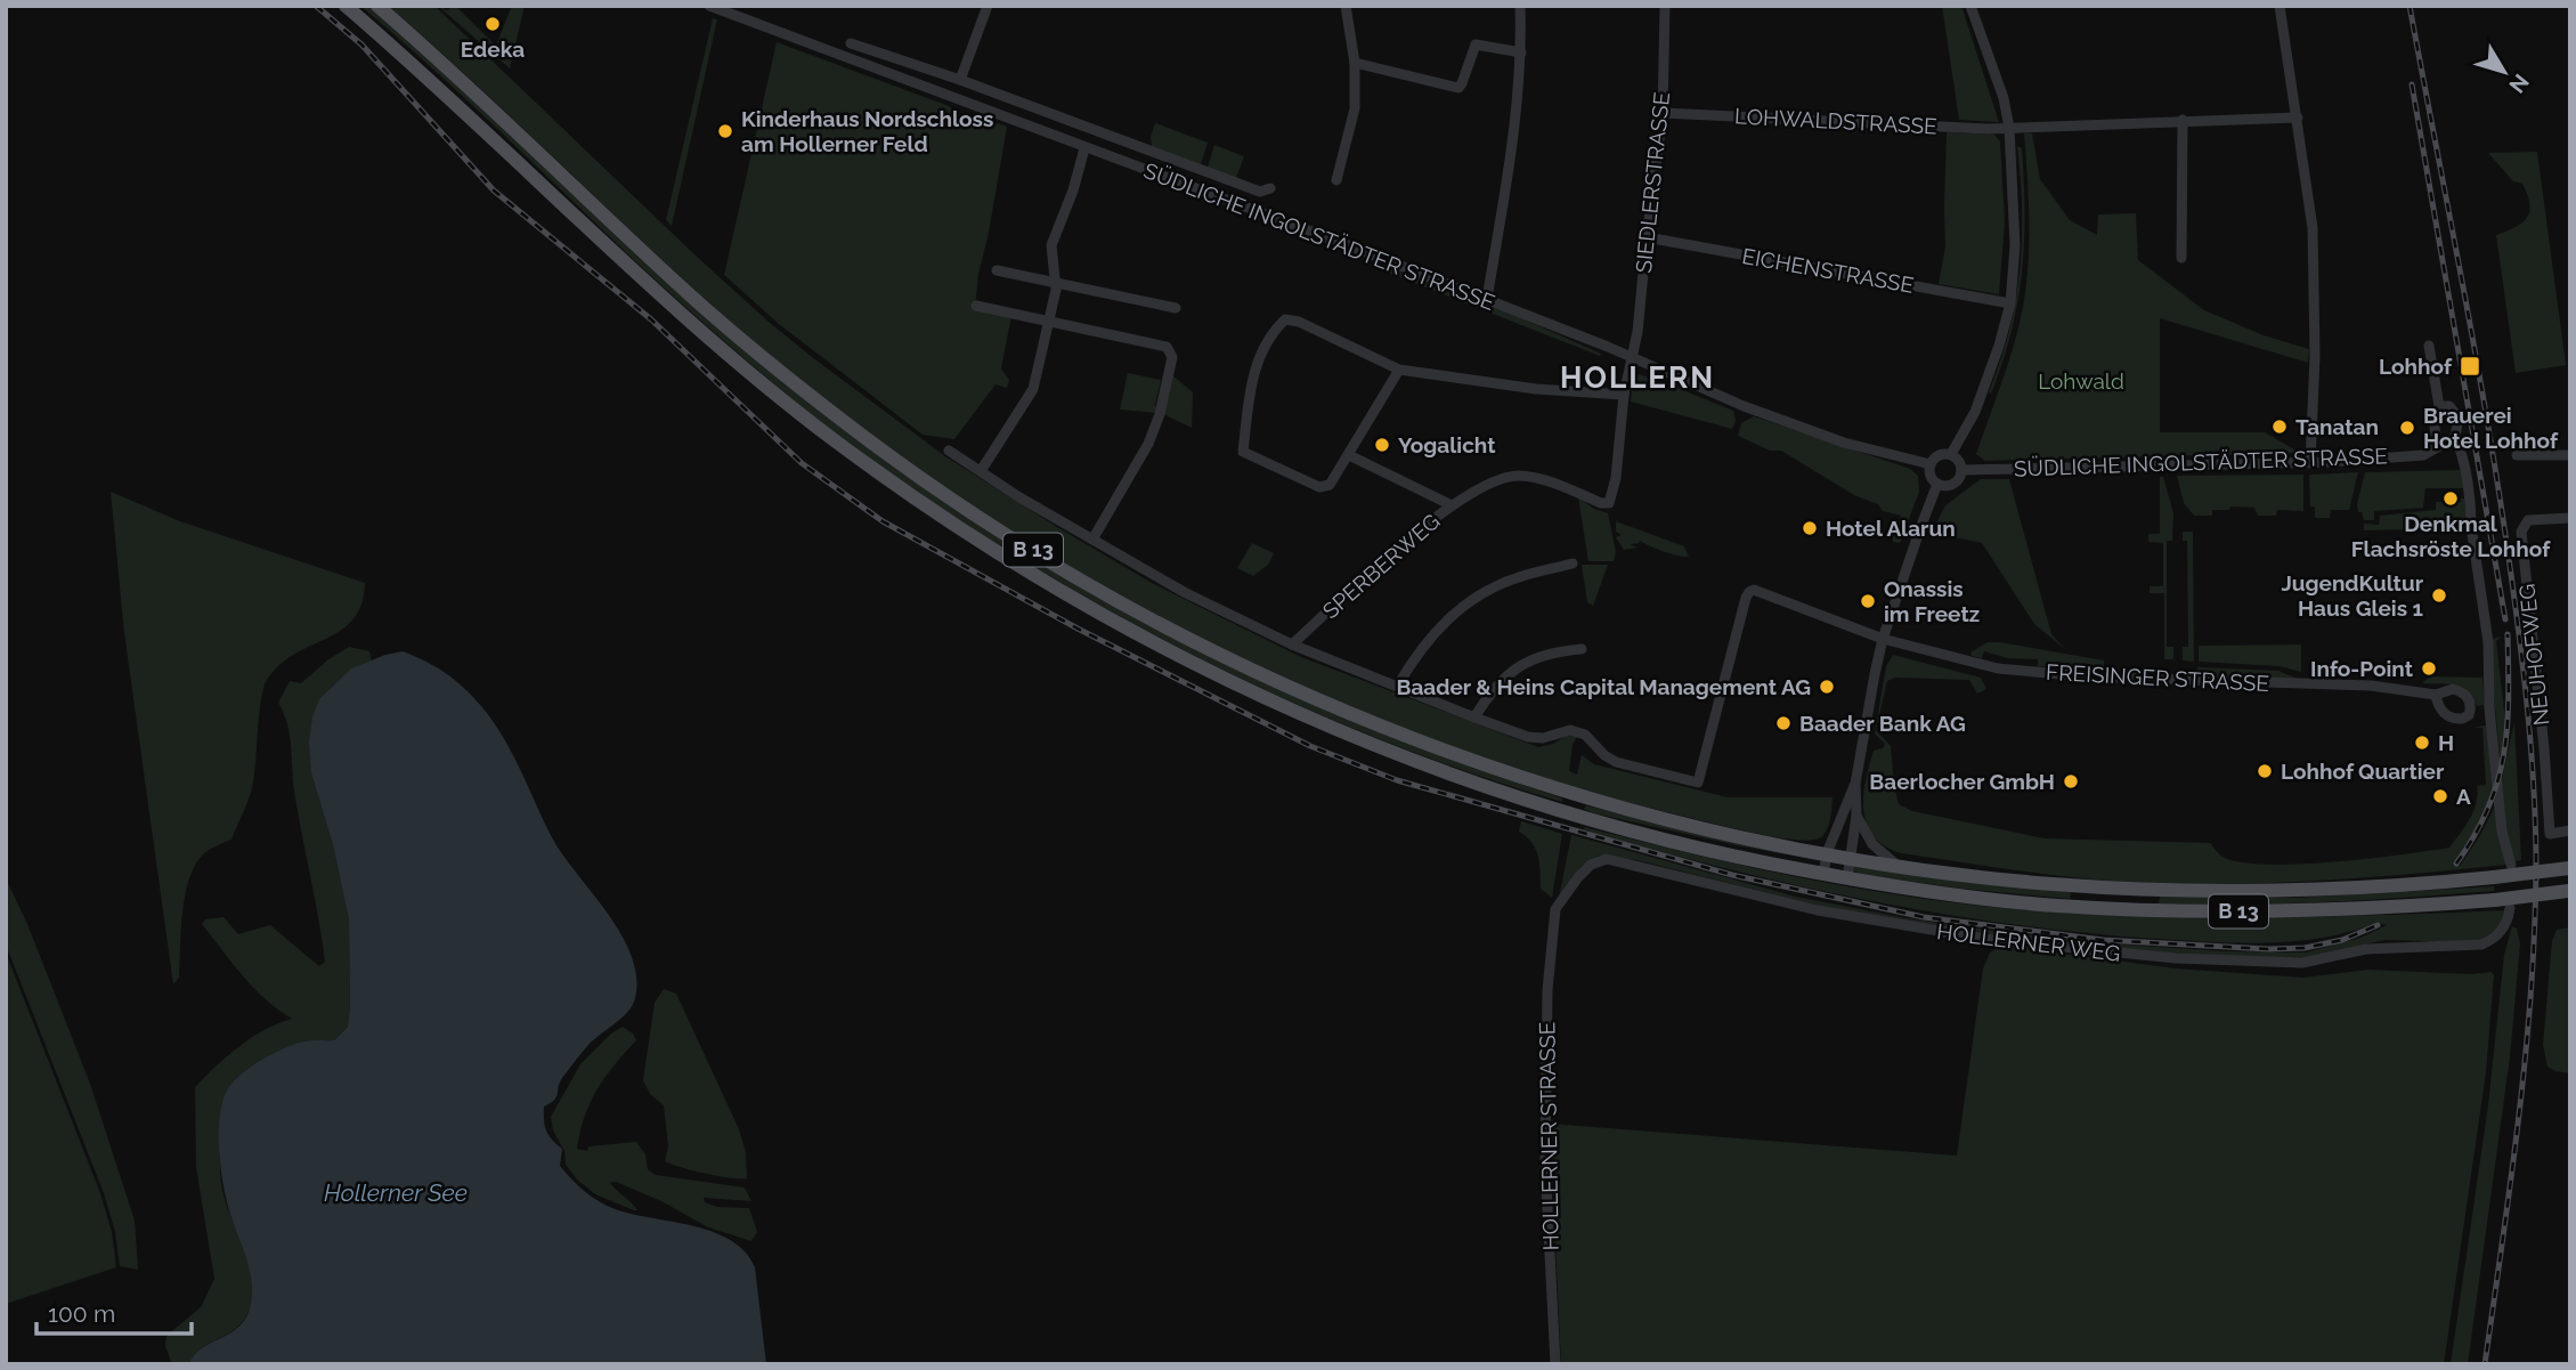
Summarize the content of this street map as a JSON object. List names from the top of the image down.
{
  "streets": {
    "main road": ["B 13"],
    "street": [
      "LOHWALDSTRASSE",
      "SIEDLERSTRASSE",
      "SÜDLICHE INGOLSTÄDTER STRASSE",
      "EICHENSTRASSE",
      "SPERBERWEG",
      "NEUHOFWEG",
      "FREISINGER STRASSE",
      "HOLLERNER WEG",
      "HOLLERNER STRASSE"
    ]
  },
  "crossings": [
    ["LOHWALDSTRASSE", "SIEDLERSTRASSE"],
    ["SIEDLERSTRASSE", "SÜDLICHE INGOLSTÄDTER STRASSE"],
    ["SIEDLERSTRASSE", "EICHENSTRASSE"],
    ["SIEDLERSTRASSE", "SPERBERWEG"],
    ["HOLLERNER WEG", "HOLLERNER STRASSE"]
  ],
  "districts": ["HOLLERN"],
  "water": ["Hollerner See"],
  "parks": ["Lohwald"],
  "places": {
    "other": [
      "Edeka",
      "Kinderhaus Nordschloss am Hollerner Feld",
      "Tanatan",
      "Brauerei Hotel Lohhof",
      "Yogalicht",
      "Denkmal Flachsröste Lohhof",
      "Hotel Alarun",
      "JugendKultur Haus Gleis 1",
      "Onassis im Freetz",
      "Info-Point",
      "Baader & Heins Capital Management AG",
      "Baader Bank AG",
      "H",
      "Lohhof Quartier",
      "Baerlocher GmbH",
      "A"
    ],
    "transit": ["Lohhof"]
  },
  "scale_bar": "100 m",
  "north": "bottom right"
}
